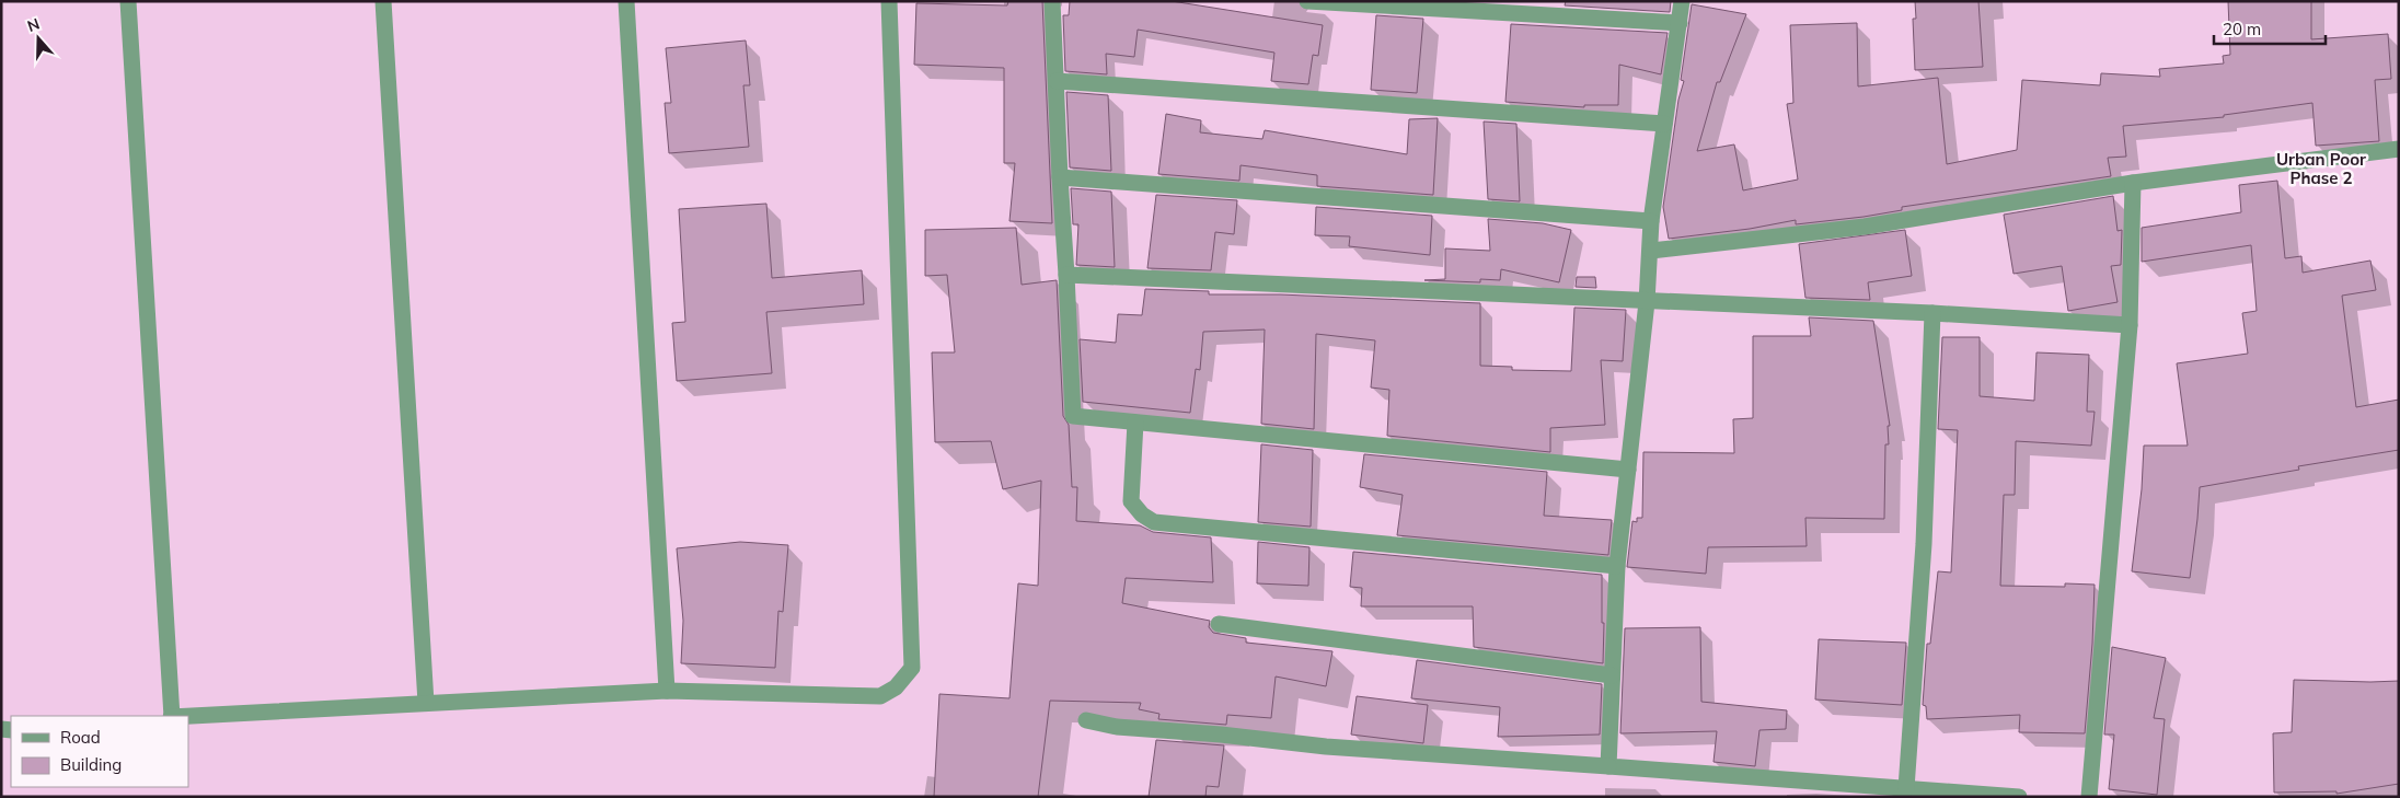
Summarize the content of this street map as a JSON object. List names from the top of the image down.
{
  "districts": ["Urban Poor Phase 2"],
  "legend": ["Road", "Building"],
  "scale_bar": "20 m",
  "north": "top"
}
